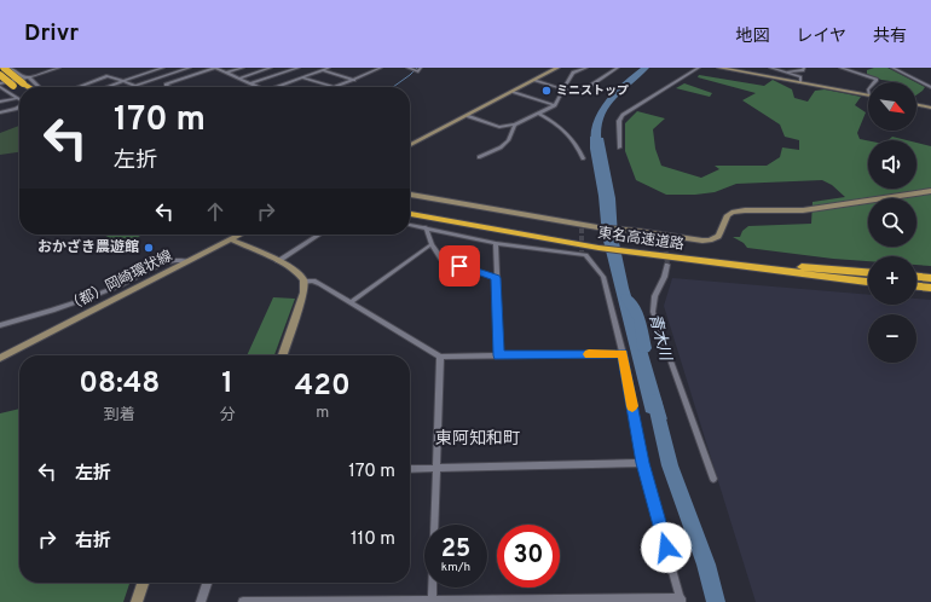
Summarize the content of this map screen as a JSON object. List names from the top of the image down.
{
  "streets": {
    "highway": ["東名高速道路"],
    "street": ["（都）岡崎環状線"]
  },
  "districts": ["東阿知和町"],
  "water": ["青木川"],
  "places": ["ミニストップ", "おかざき農遊館"],
  "north": "bottom right",
  "page": {
    "header": "Drivr",
    "nav": ["地図", "レイヤ", "共有"],
    "map_buttons": ["+", "−"],
    "turn": ["170 m", "左折"],
    "eta": [
      "08:48",
      "到着",
      "1",
      "分",
      "420",
      "m"
    ],
    "list": [
      {
        "name": "左折",
        "value": "170 m"
      },
      {
        "name": "右折",
        "value": "110 m"
      }
    ],
    "speed": "25 km/h",
    "limit": "30"
  }
}
